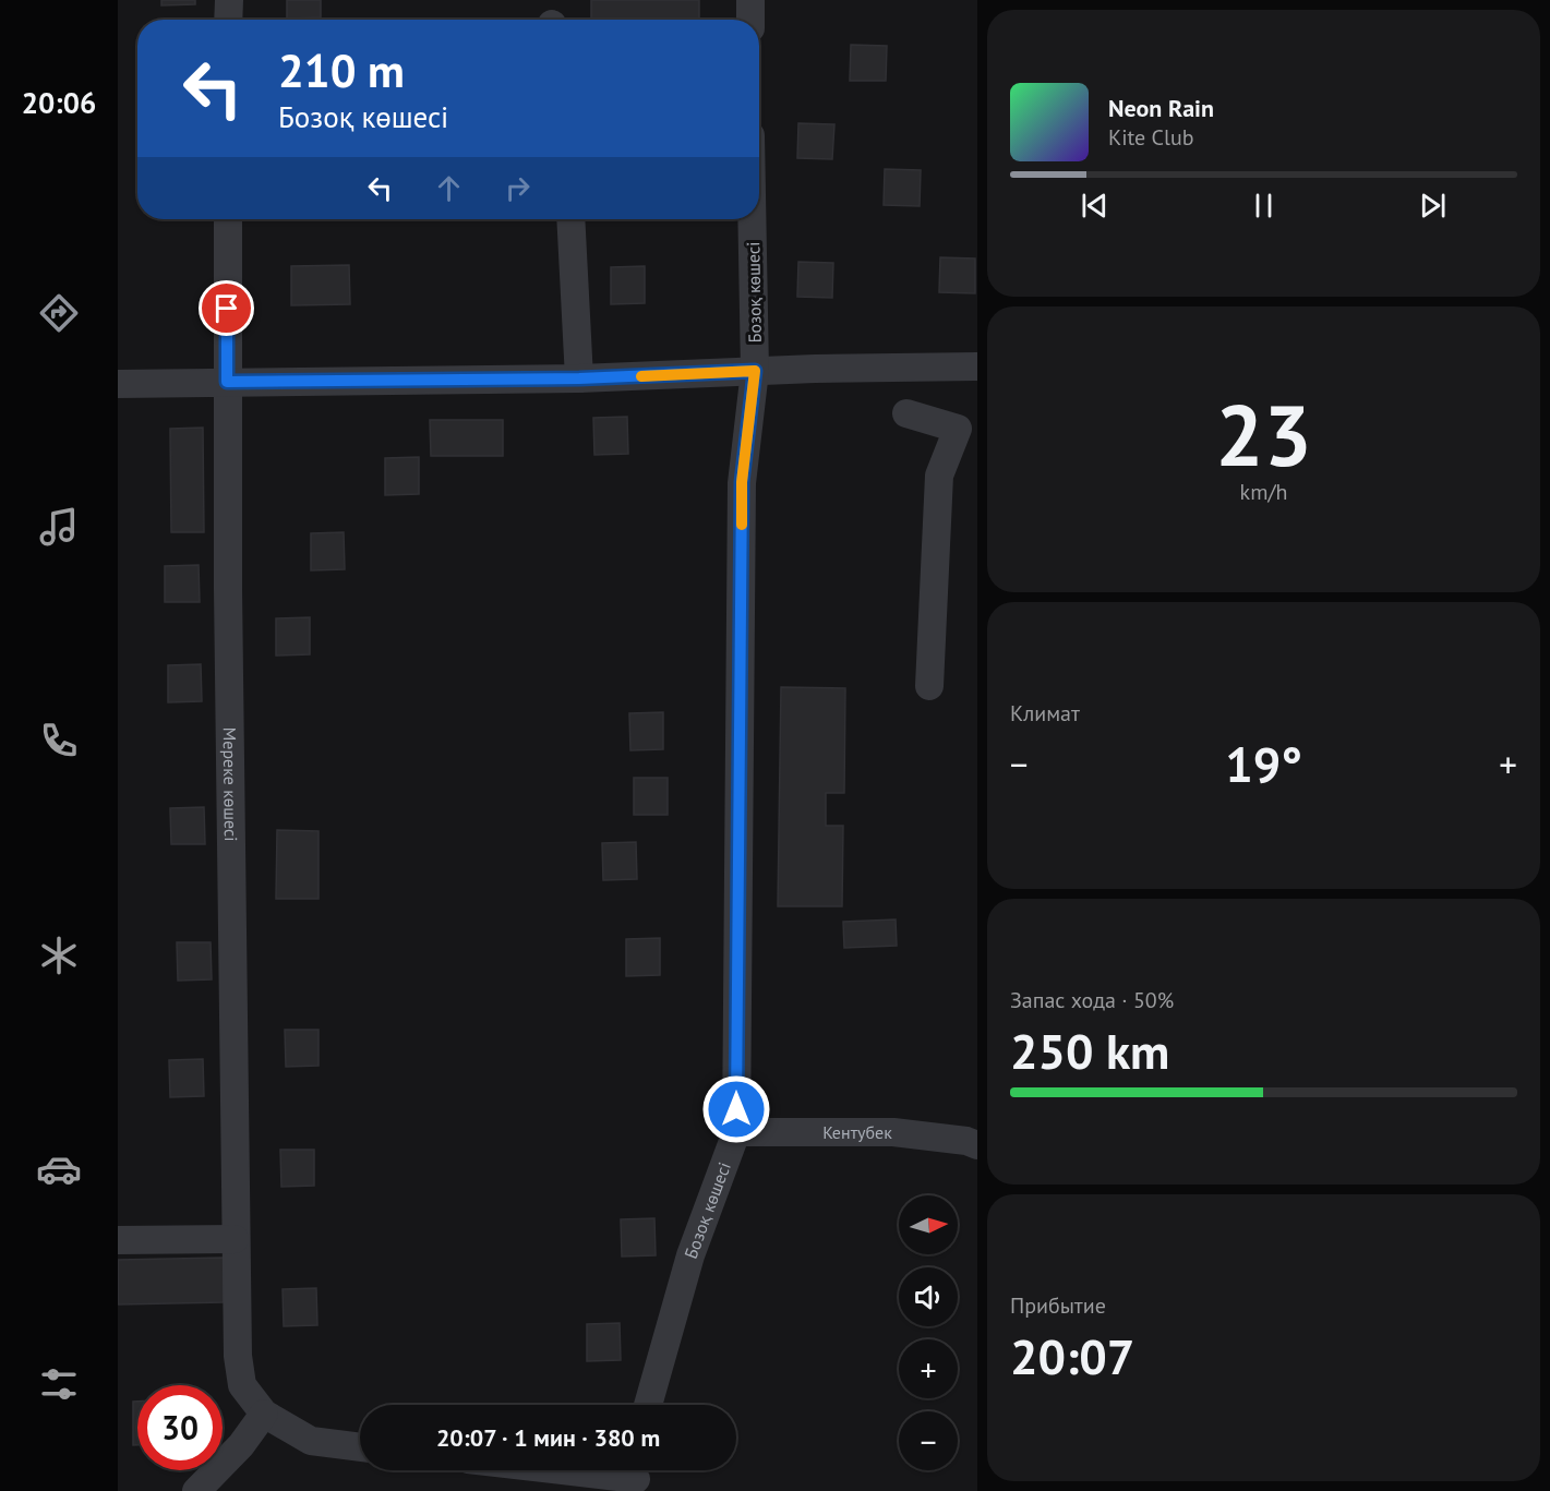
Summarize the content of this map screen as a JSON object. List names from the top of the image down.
{
  "streets": {
    "street": ["Бозоқ көшесі", "Мереке көшесі", "Кентубек"]
  },
  "crossings": [
    ["Бозоқ көшесі", "Кентубек"]
  ],
  "north": "right",
  "page": {
    "tabs": "20:06",
    "turn": ["210 m", "Бозоқ көшесі"],
    "song": ["Neon Rain", "Kite Club"],
    "tile": [
      ["23", "km/h"],
      "Климат",
      ["Запас хода · 50%", "250 km"],
      ["Прибытие", "20:07"]
    ],
    "heat": ["−", "19°", "+"],
    "map_buttons": ["+", "−"],
    "limit": "30",
    "trip": "20:07 · 1 мин · 380 m"
  }
}
